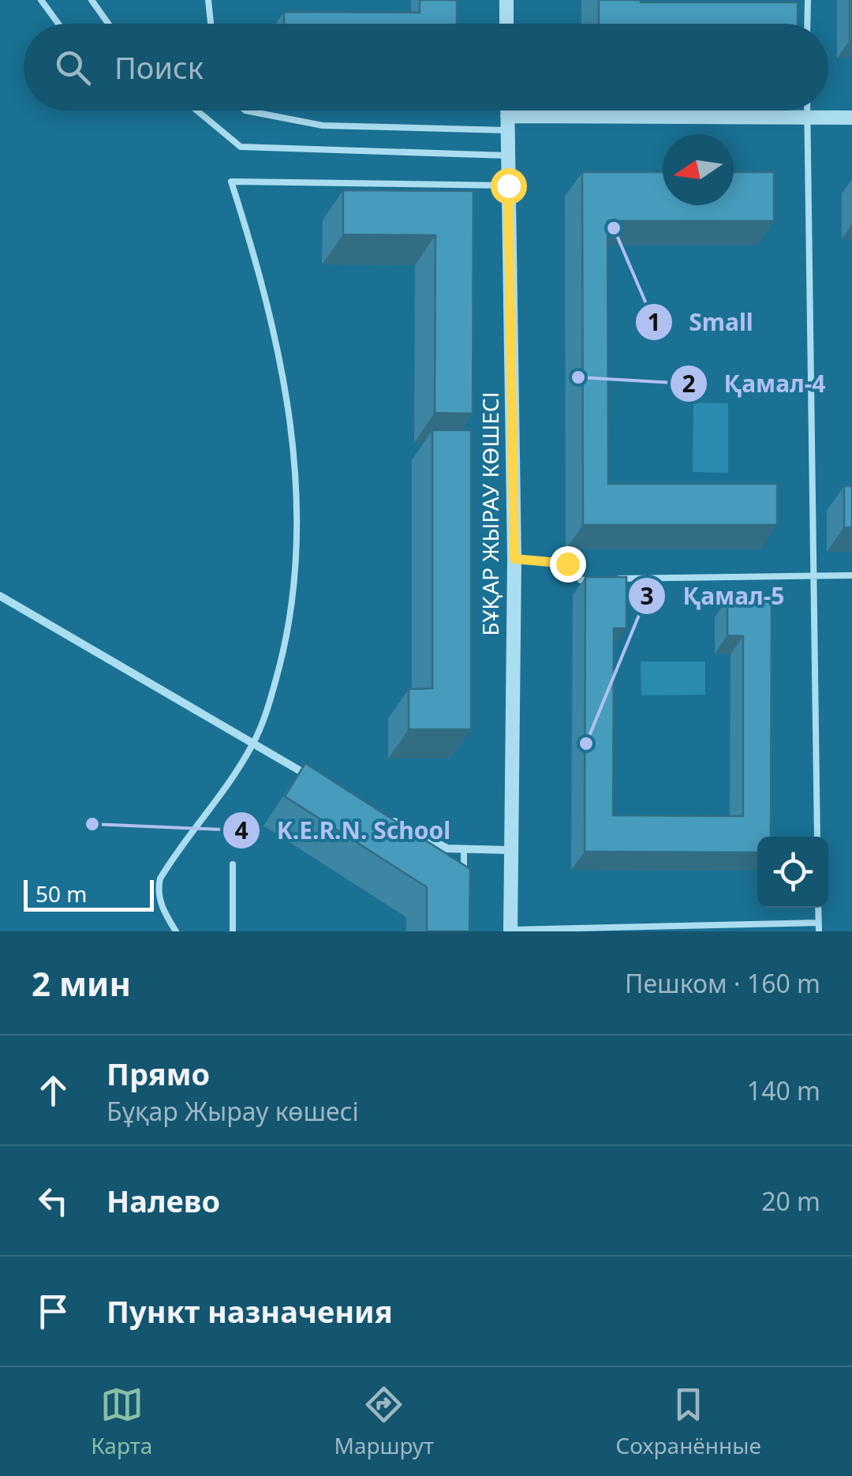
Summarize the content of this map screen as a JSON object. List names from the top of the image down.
{
  "streets": {
    "street": ["БҰҚАР ЖЫРАУ КӨШЕСІ"]
  },
  "places": [
    "Small",
    "Қамал-4",
    "Қамал-5",
    "K.E.R.N. School"
  ],
  "scale_bar": "50 m",
  "north": "left",
  "page": {
    "search": "Поиск",
    "scale": "50 m",
    "heading": ["2 мин", "Пешком · 160 m"],
    "list": [
      ["Прямо", "Бұқар Жырау көшесі", "140 m"],
      ["Налево", "20 m"],
      "Пункт назначения"
    ],
    "nav": ["Карта", "Маршрут", "Сохранённые"]
  }
}
